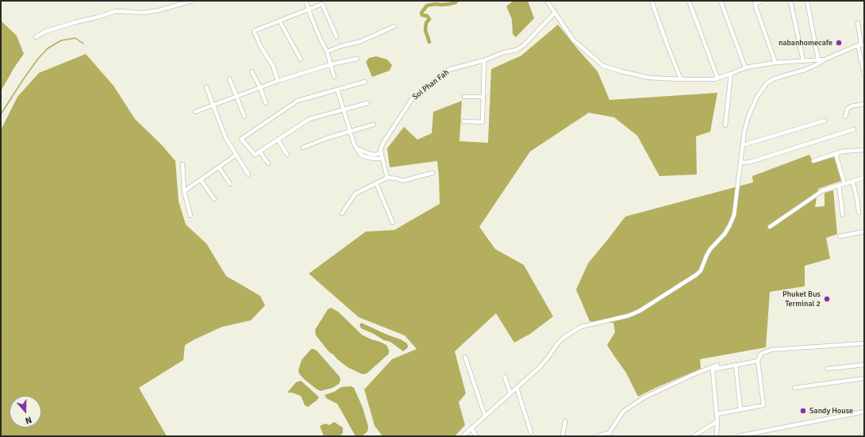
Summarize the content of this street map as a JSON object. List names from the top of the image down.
{
  "streets": {
    "street": ["Soi Phan Fah"]
  },
  "places": ["nabanhomecafe", "Phuket Bus Terminal 2", "Sandy House"],
  "north": "bottom"
}
